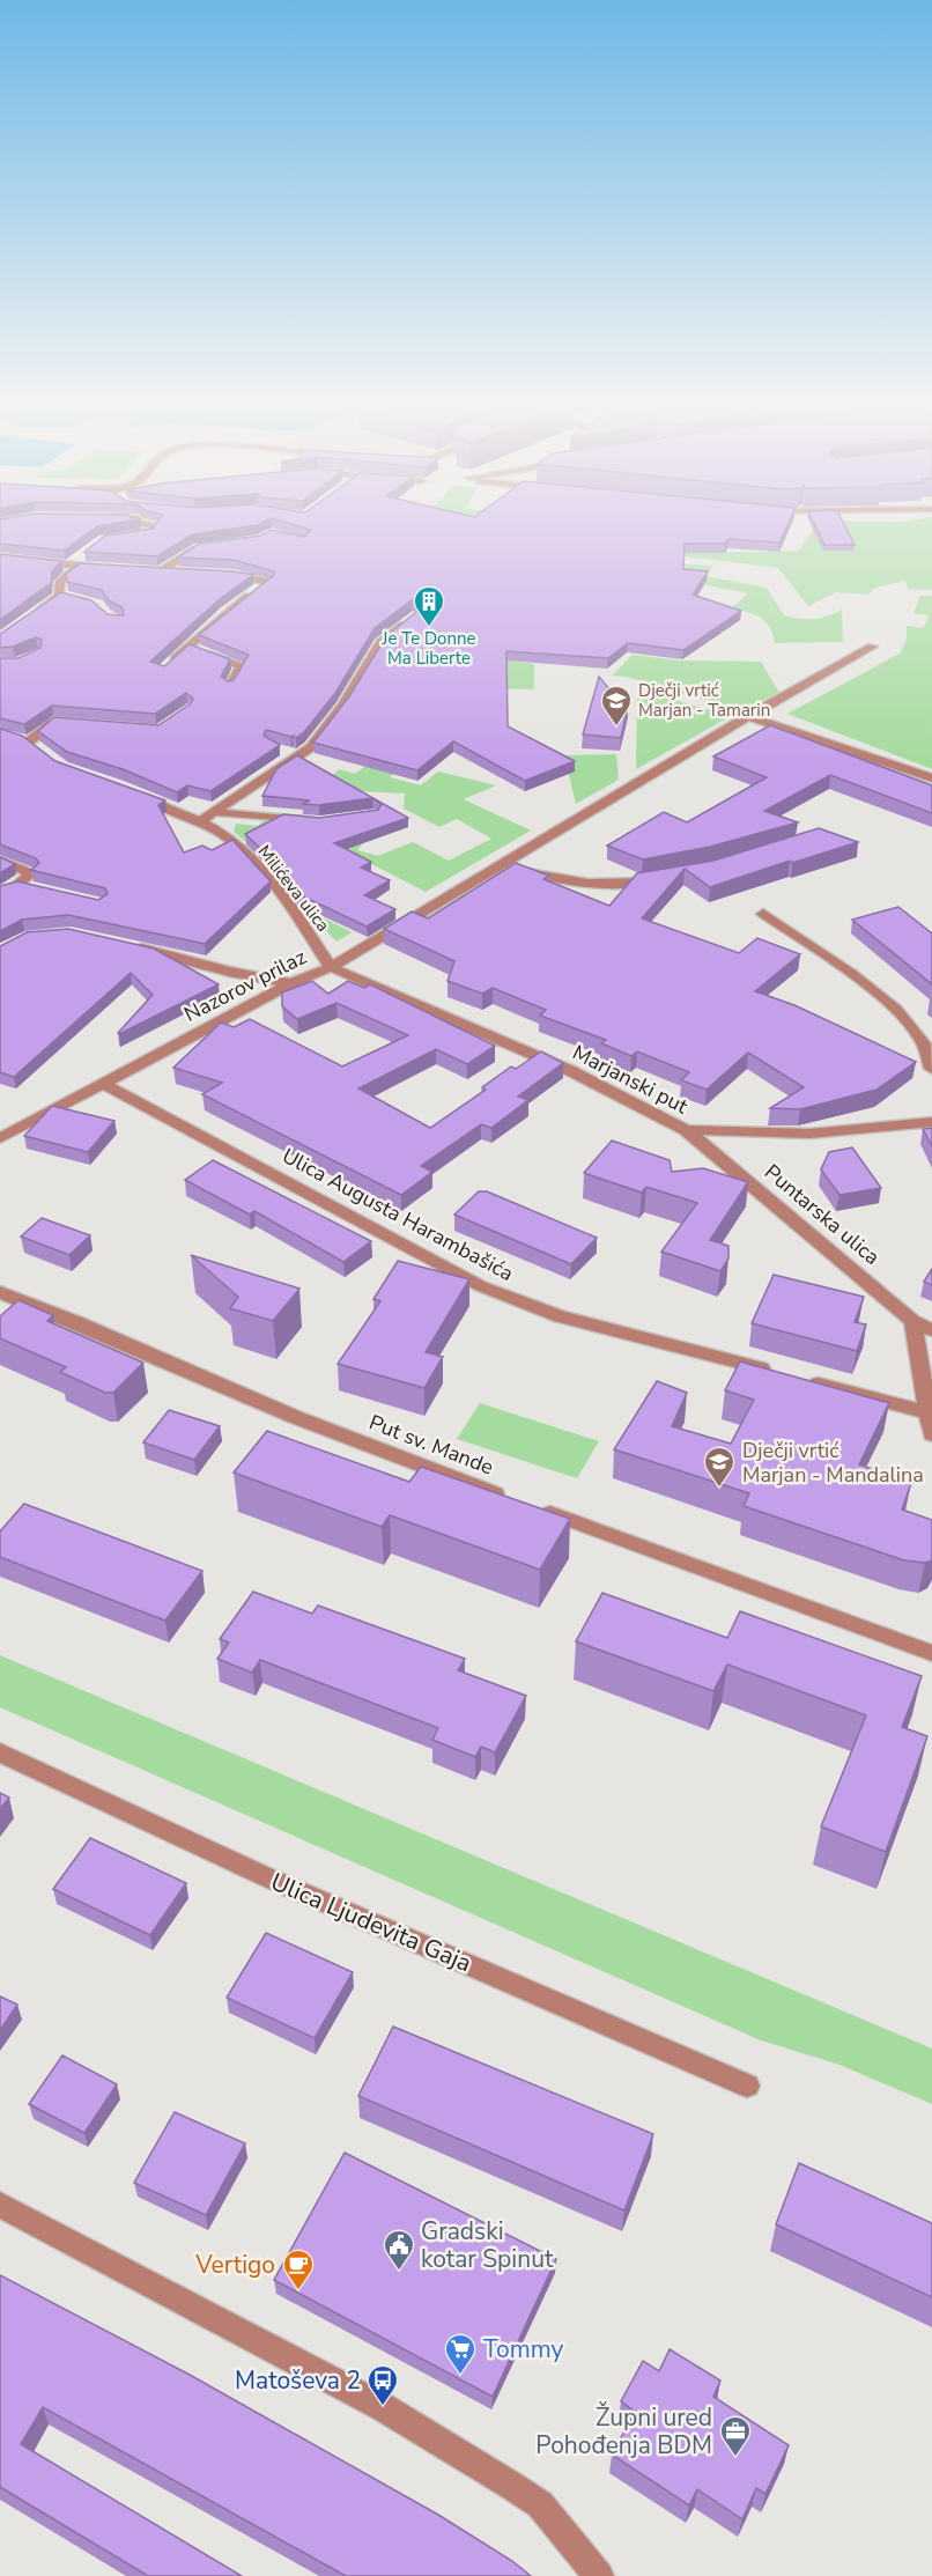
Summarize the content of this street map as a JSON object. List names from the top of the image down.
{
  "streets": {
    "street": [
      "Milićeva ulica",
      "Nazorov prilaz",
      "Marjanski put",
      "Ulica Augusta Harambašića",
      "Puntarska ulica",
      "Put sv. Mande",
      "Ulica Ljudevita Gaja"
    ]
  },
  "crossings": [
    ["Milićeva ulica", "Nazorov prilaz"],
    ["Milićeva ulica", "Marjanski put"],
    ["Nazorov prilaz", "Marjanski put"],
    ["Nazorov prilaz", "Ulica Augusta Harambašića"],
    ["Marjanski put", "Puntarska ulica"]
  ],
  "places": {
    "building": ["Je Te Donne Ma Liberte"],
    "school or university": ["Dječji vrtić Marjan - Tamarin", "Dječji vrtić Marjan - Mandalina"],
    "public building": ["Gradski kotar Spinut"],
    "cafe": ["Vertigo"],
    "supermarket": ["Tommy"],
    "bus stop": ["Matoševa 2"],
    "office": ["Župni ured Pohođenja BDM"]
  }
}
